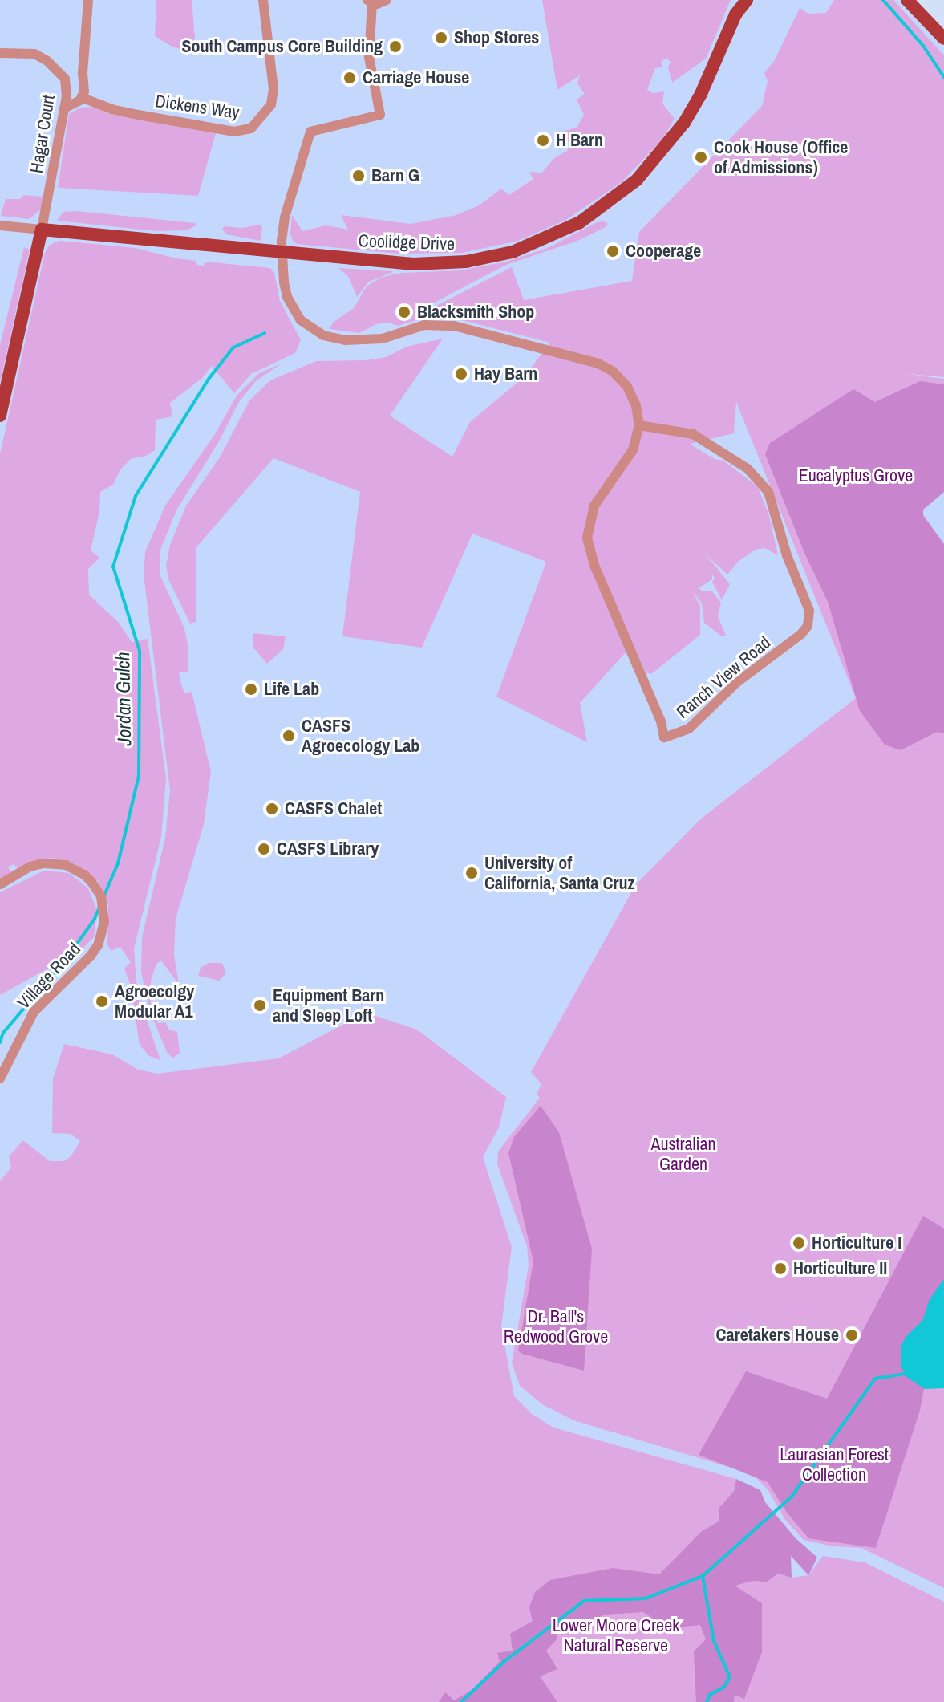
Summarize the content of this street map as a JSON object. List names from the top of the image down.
{
  "streets": {
    "main road": ["Coolidge Drive"],
    "street": [
      "Dickens Way",
      "Hagar Court",
      "Ranch View Road",
      "Village Road"
    ]
  },
  "crossings": [
    ["Hagar Court", "Coolidge Drive"]
  ],
  "water": ["Jordan Gulch"],
  "parks": [
    "Eucalyptus Grove",
    "Australian Garden",
    "Dr. Ball's Redwood Grove",
    "Laurasian Forest Collection",
    "Lower Moore Creek Natural Reserve"
  ],
  "places": [
    "Shop Stores",
    "South Campus Core Building",
    "Carriage House",
    "H Barn",
    "Cook House (Office of Admissions)",
    "Barn G",
    "Cooperage",
    "Blacksmith Shop",
    "Hay Barn",
    "Life Lab",
    "CASFS Agroecology Lab",
    "CASFS Chalet",
    "CASFS Library",
    "University of California, Santa Cruz",
    "Agroecolgy Modular A1",
    "Equipment Barn and Sleep Loft",
    "Horticulture I",
    "Horticulture II",
    "Caretakers House"
  ]
}
